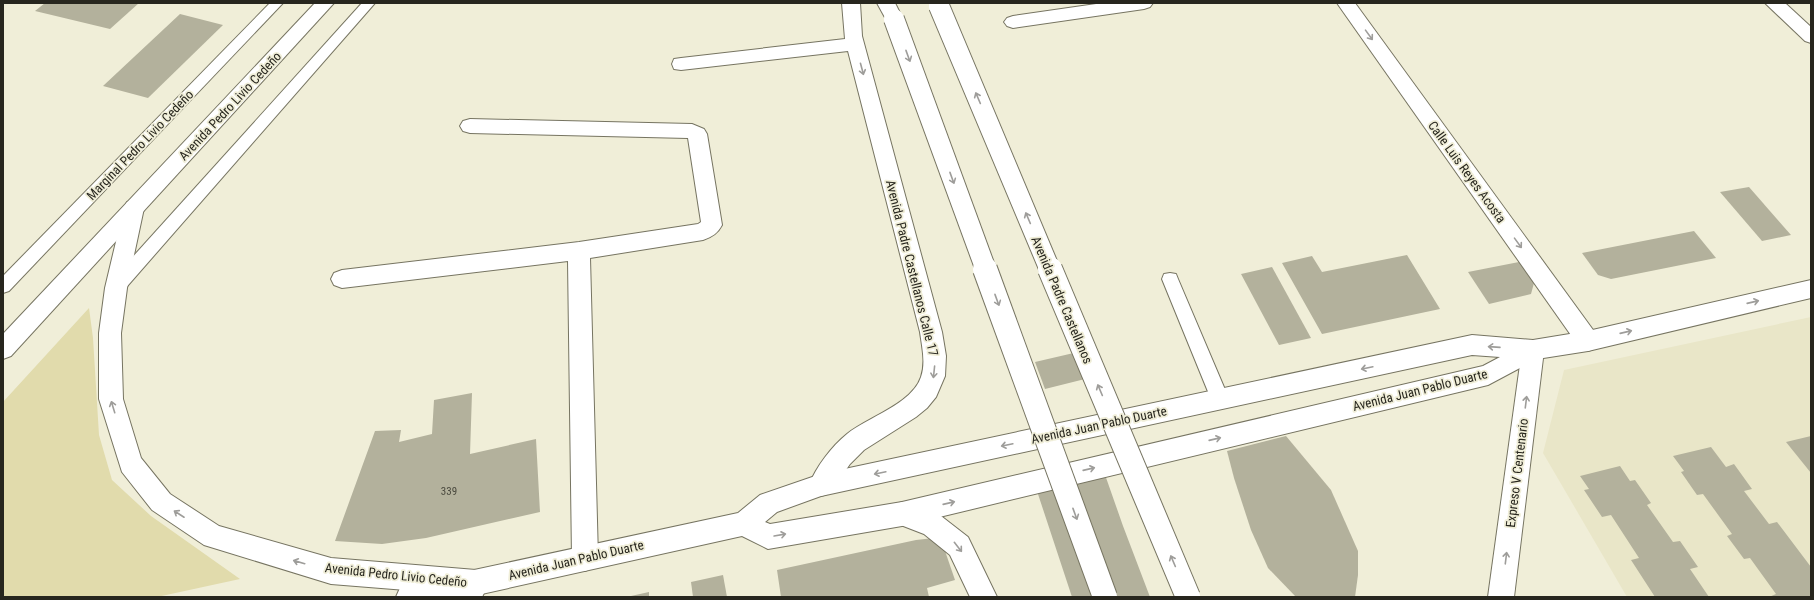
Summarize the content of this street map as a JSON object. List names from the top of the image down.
{
  "streets": {
    "main road": [
      "Avenida Pedro Livio Cedeño",
      "Calle Luis Reyes Acosta",
      "Avenida Padre Castellanos Calle 17",
      "Avenida Padre Castellanos",
      "Avenida Juan Pablo Duarte",
      "Expreso V Centenario"
    ],
    "lane": ["Marginal Pedro Livio Cedeño"]
  },
  "crossings": [
    ["Avenida Pedro Livio Cedeño", "Avenida Juan Pablo Duarte"],
    ["Avenida Padre Castellanos Calle 17", "Avenida Juan Pablo Duarte"],
    ["Avenida Juan Pablo Duarte", "Expreso V Centenario"]
  ],
  "one_way": ["Avenida Pedro Livio Cedeño", "Calle Luis Reyes Acosta", "Expreso V Centenario"],
  "house_numbers": ["339"]
}
